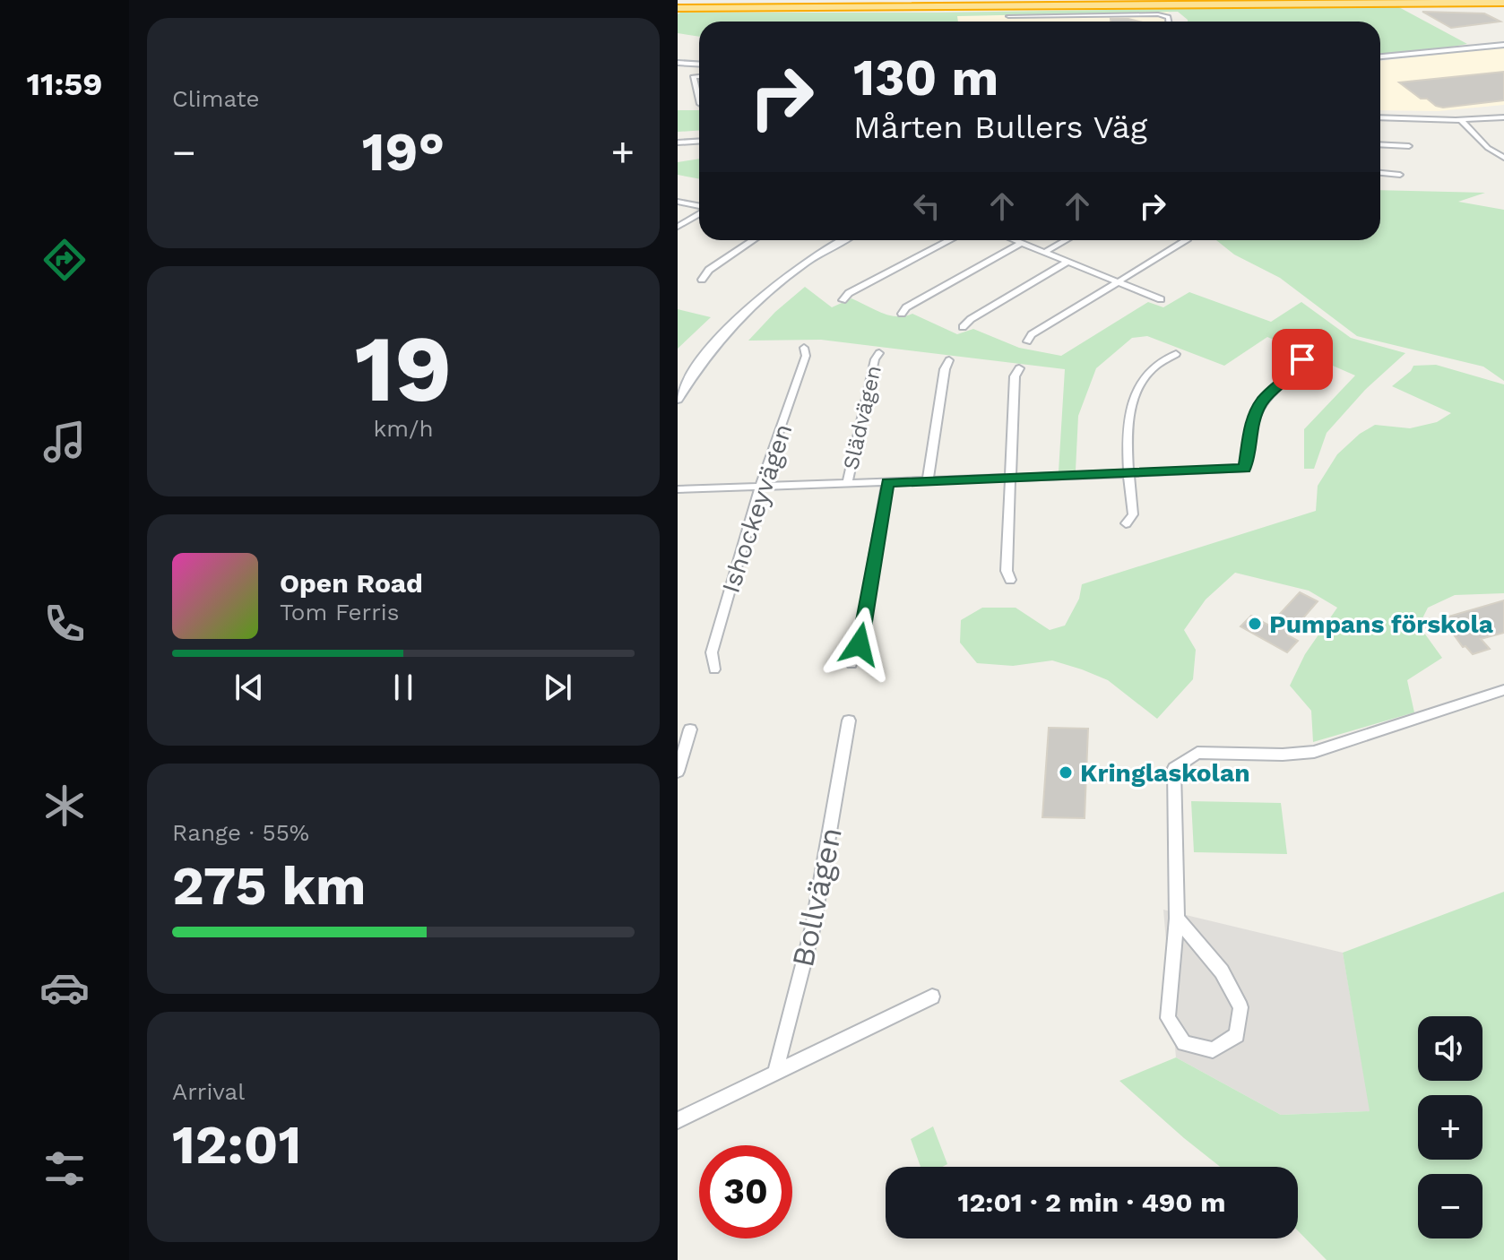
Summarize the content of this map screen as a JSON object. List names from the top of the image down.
{
  "streets": {
    "street": ["Slädvägen", "Ishockeyvägen", "Bollvägen"]
  },
  "places": ["Pumpans förskola", "Kringlaskolan"],
  "page": {
    "tabs": "11:59",
    "tile": [
      "Climate",
      ["19", "km/h"],
      ["Range · 55%", "275 km"],
      ["Arrival", "12:01"]
    ],
    "turn": ["130 m", "Mårten Bullers Väg"],
    "heat": ["−", "19°", "+"],
    "song": ["Open Road", "Tom Ferris"],
    "map_buttons": ["+", "−"],
    "limit": "30",
    "trip": "12:01 · 2 min · 490 m"
  }
}
